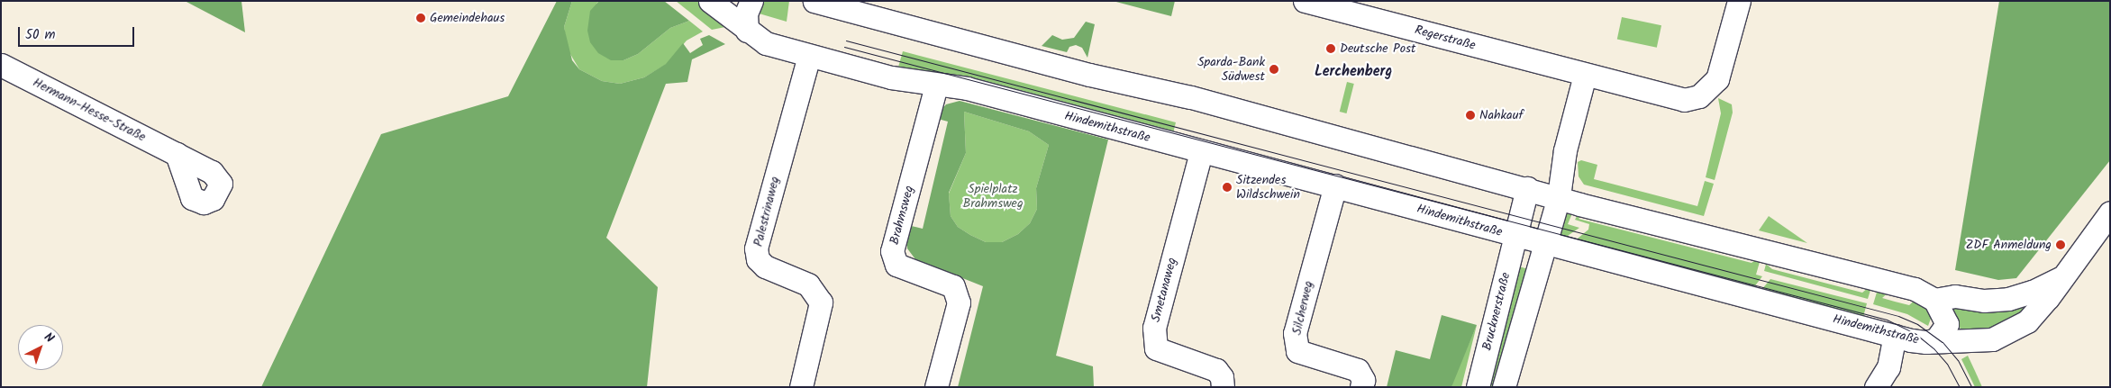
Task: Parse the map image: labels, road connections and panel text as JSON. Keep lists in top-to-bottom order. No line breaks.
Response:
{"streets":{"street":["Regerstraße","Hermann-Hesse-Straße","Hindemithstraße","Palestrinaweg","Brahmsweg","Smetanaweg","Silcherweg","Brucknerstraße"]},"crossings":[["Hindemithstraße","Palestrinaweg"],["Hindemithstraße","Brahmsweg"],["Hindemithstraße","Smetanaweg"],["Hindemithstraße","Silcherweg"],["Hindemithstraße","Brucknerstraße"]],"districts":["Lerchenberg"],"parks":["Spielplatz Brahmsweg"],"places":["Gemeindehaus","Deutsche Post","Sparda-Bank Südwest","Nahkauf","Sitzendes Wildschwein","ZDF Anmeldung"],"scale_bar":"50 m","north":"top right"}
